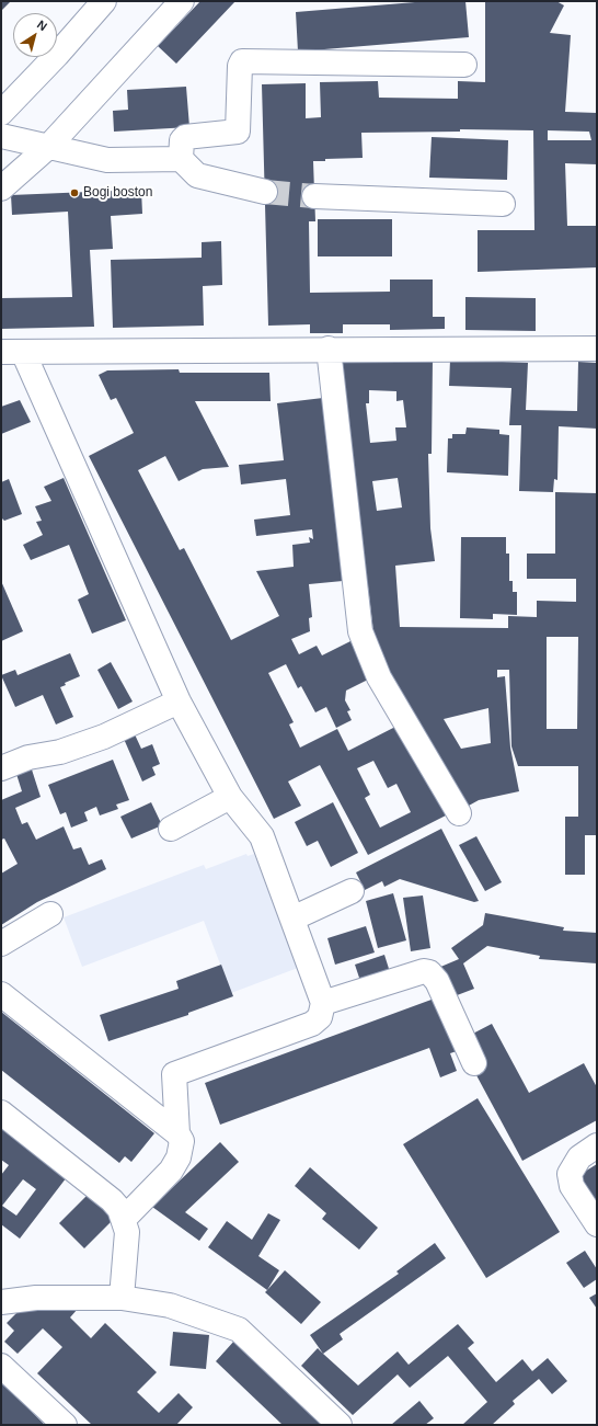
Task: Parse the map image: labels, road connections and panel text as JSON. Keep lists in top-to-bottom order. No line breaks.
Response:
{"places":["Bogi boston"],"north":"top right"}
